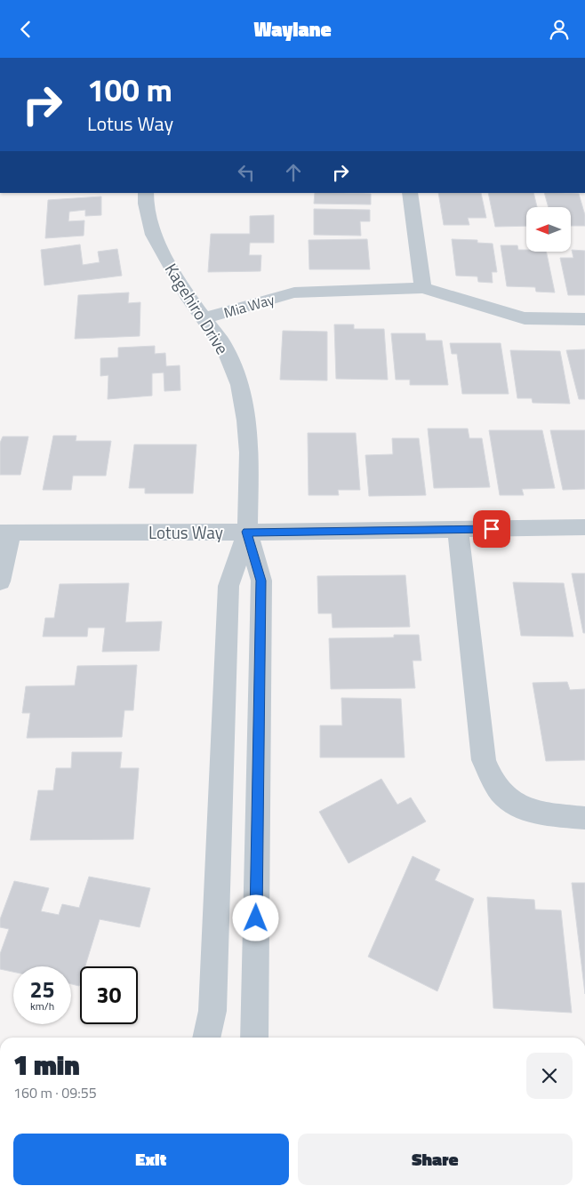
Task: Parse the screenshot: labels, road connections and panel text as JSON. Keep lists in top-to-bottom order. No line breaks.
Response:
{"streets":{"street":["Mia Way","Kagehiro Drive","Lotus Way"]},"crossings":[["Mia Way","Kagehiro Drive"],["Kagehiro Drive","Lotus Way"]],"north":"left","page":{"header":"Waylane","turn":["100 m","Lotus Way"],"speed":"25 km/h","limit":"30","heading":["1 min","160 m · 09:55"],"buttons":["Exit","Share"]}}
